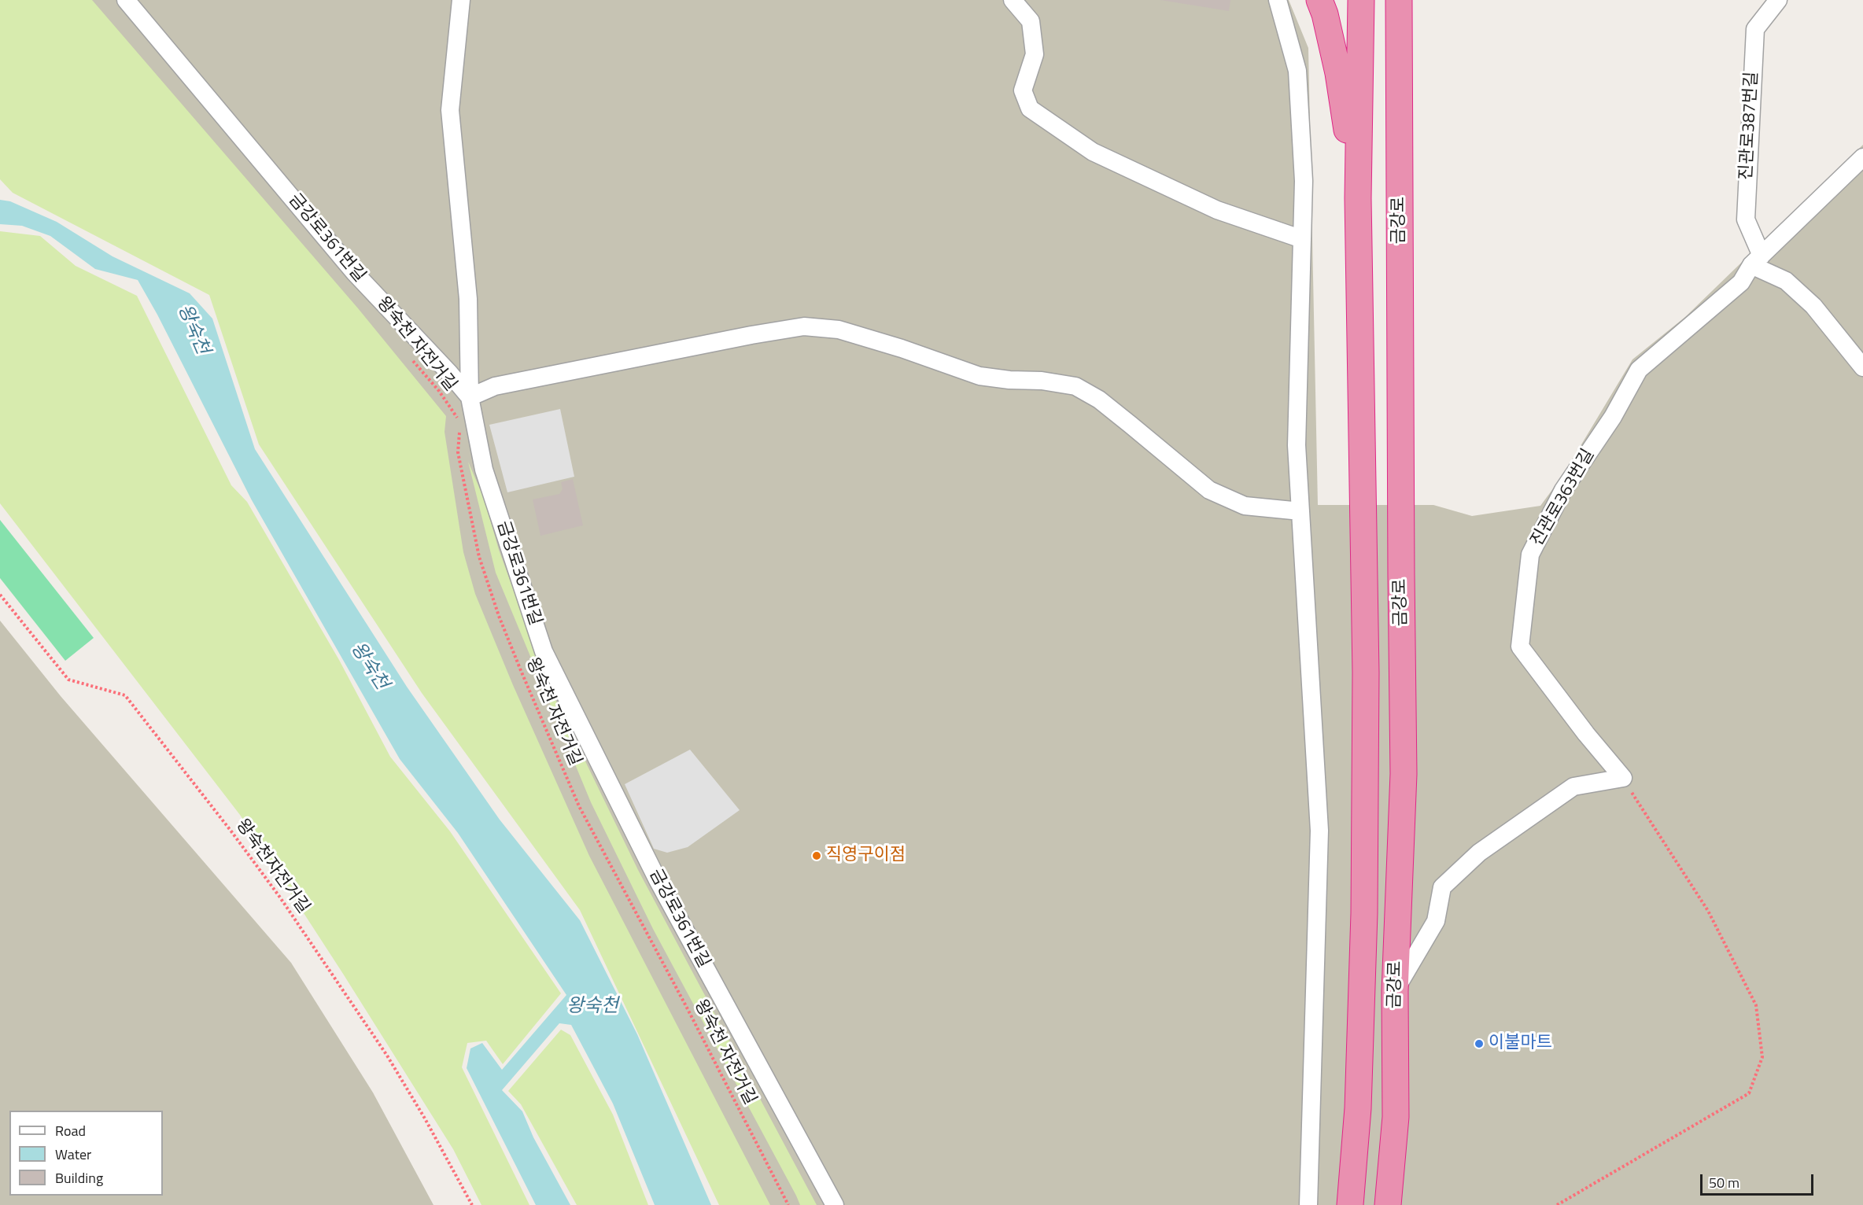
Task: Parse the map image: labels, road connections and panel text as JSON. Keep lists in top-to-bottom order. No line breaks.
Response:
{"streets":{"highway":["금강로"],"street":["진관로387번길","금강로361번길","진관로363번길"],"path":["왕숙천 자전거길","왕숙천자전거길"]},"crossings":[["진관로387번길","진관로363번길"]],"water":["왕숙천"],"places":["직영구이점","이불마트"],"legend":["Road","Water","Building"],"scale_bar":"50 m"}
